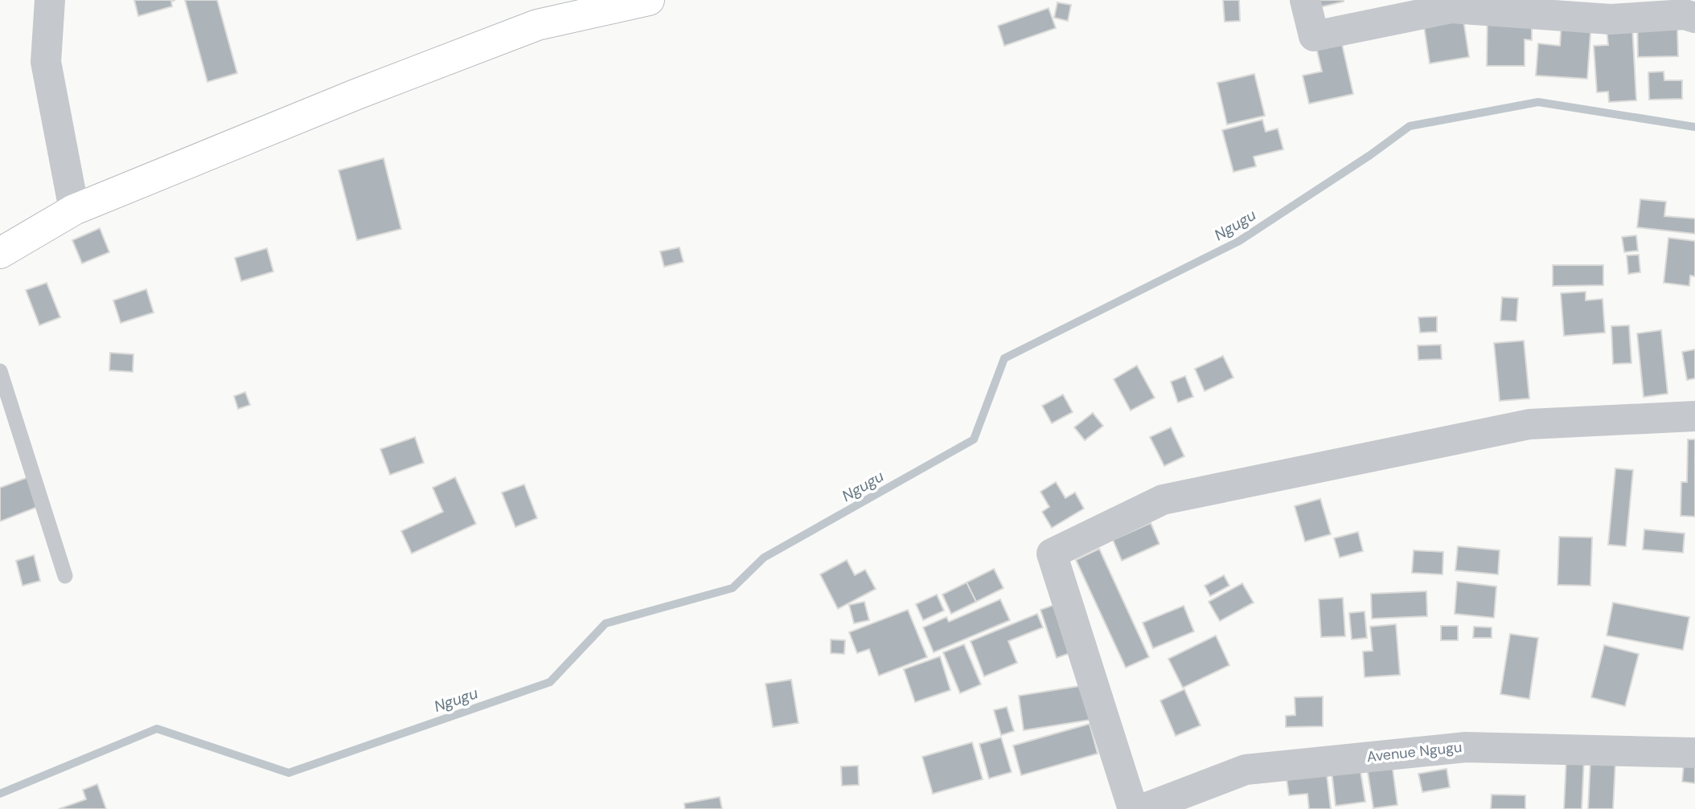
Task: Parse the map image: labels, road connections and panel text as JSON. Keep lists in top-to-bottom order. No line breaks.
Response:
{"streets":{"street":["Avenue Ngugu"]},"water":["Ngugu"]}
